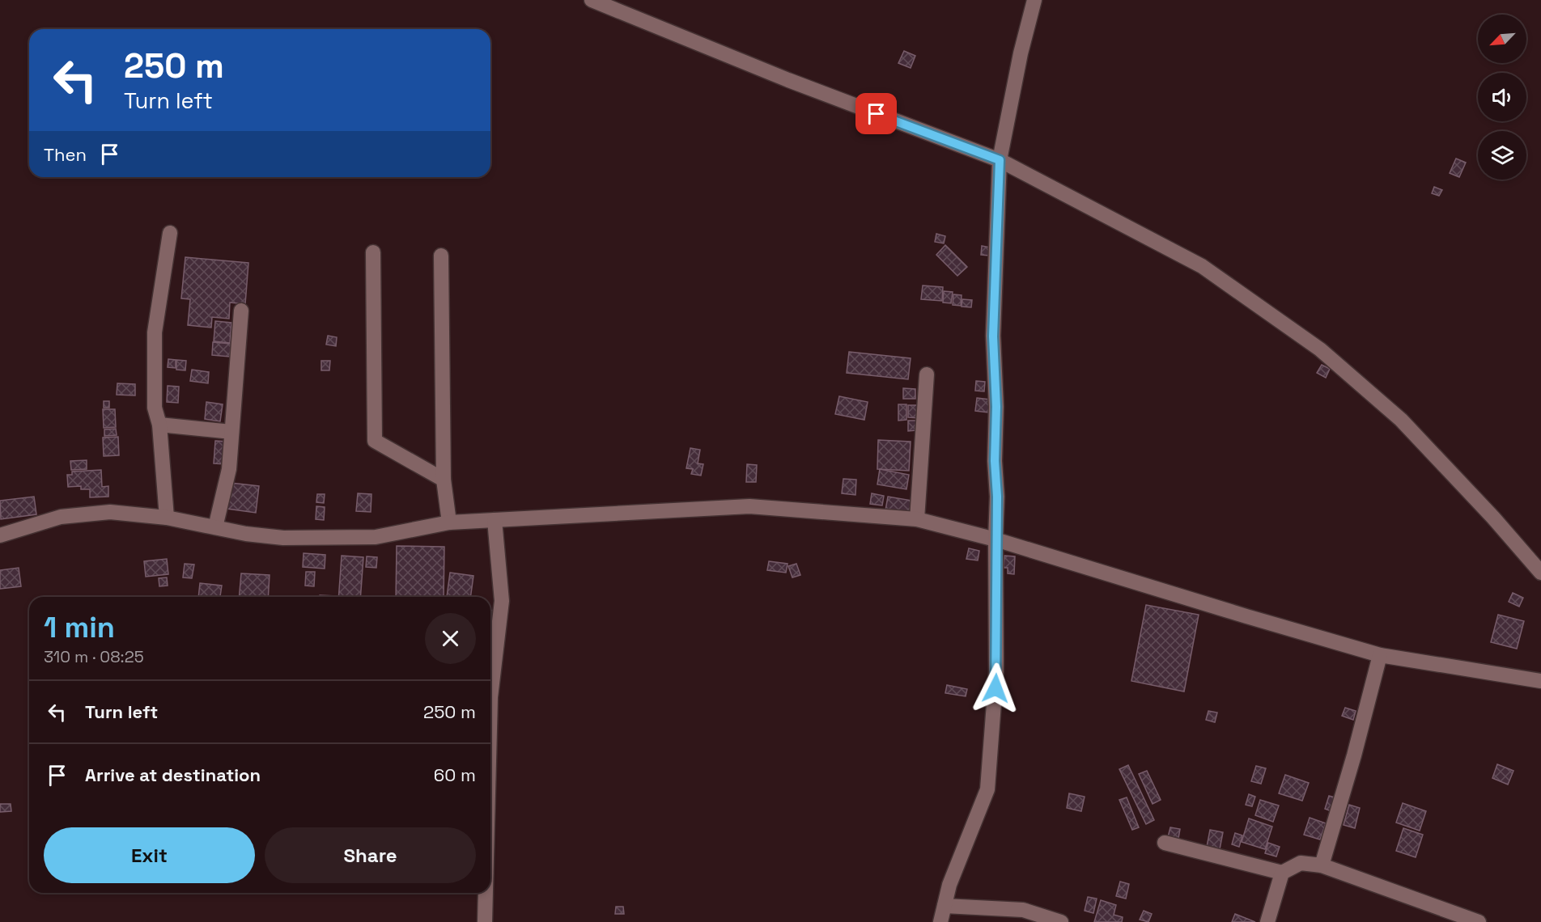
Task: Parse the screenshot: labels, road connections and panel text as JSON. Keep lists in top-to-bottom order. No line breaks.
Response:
{"north":"bottom left","page":{"turn":["250 m","Turn left"],"then":"Then","heading":["1 min","310 m · 08:25"],"list":[{"name":"Turn left","value":"250 m"},{"name":"Arrive at destination","value":"60 m"}],"buttons":["Exit","Share"]}}
